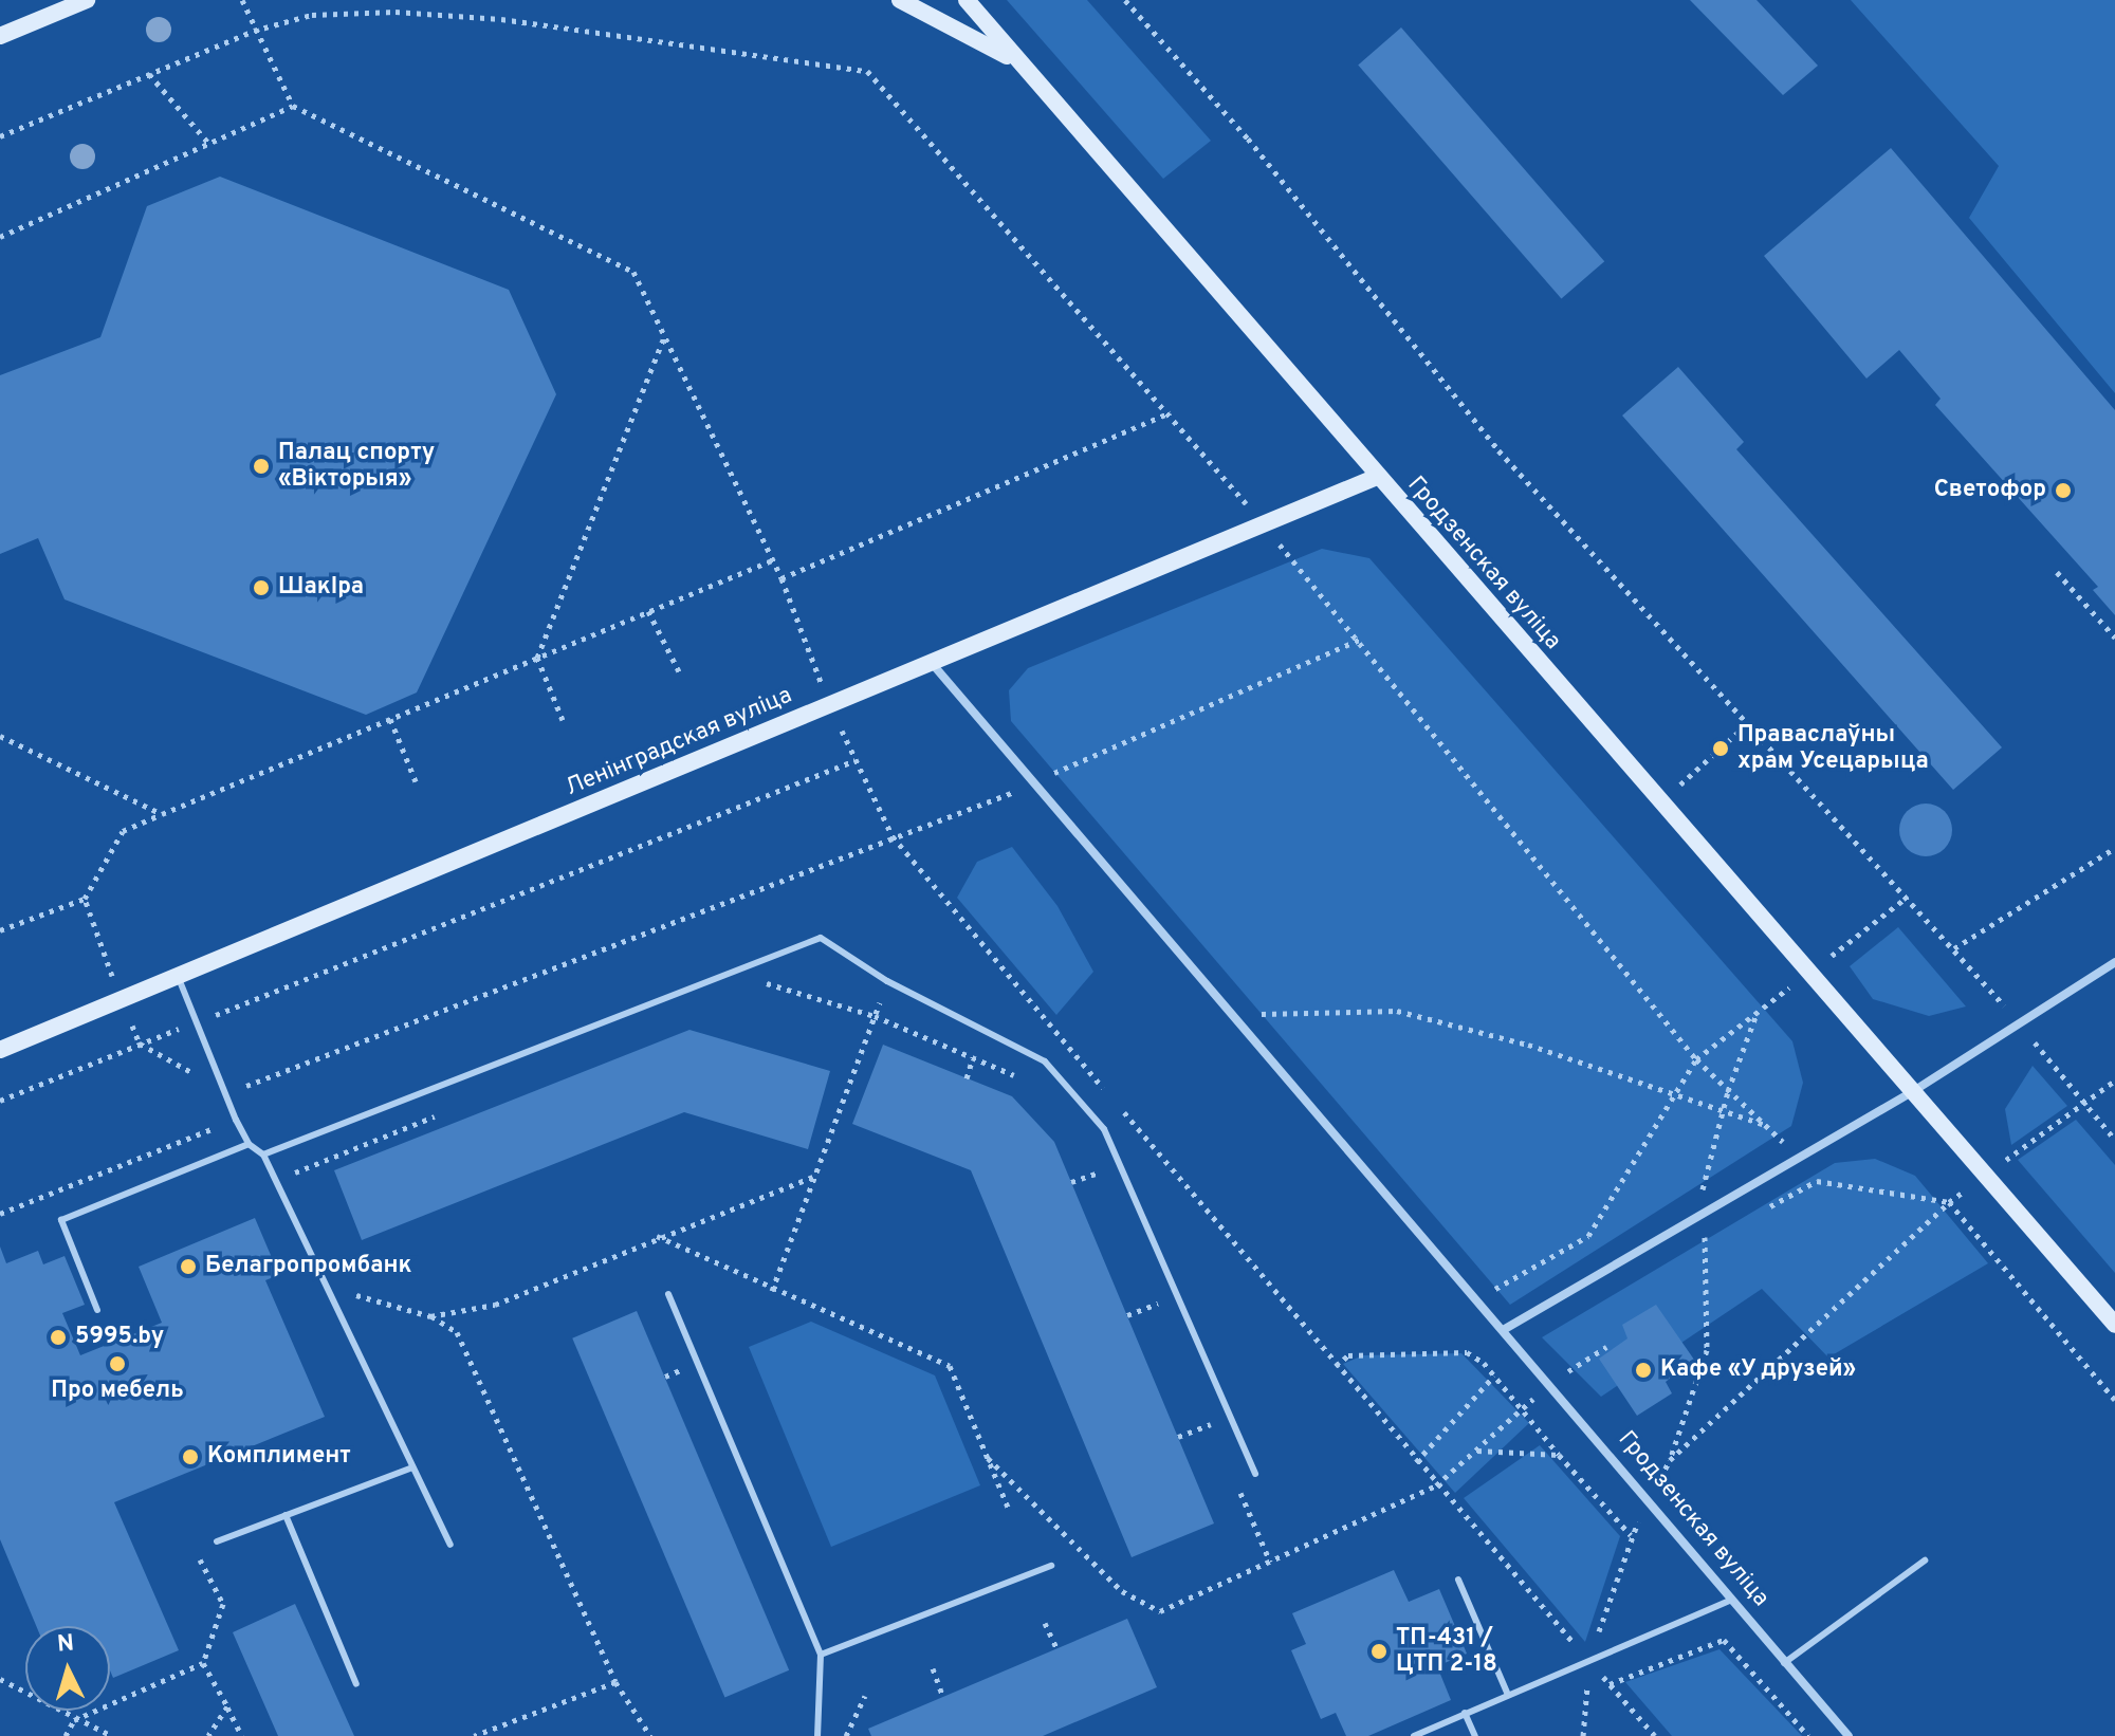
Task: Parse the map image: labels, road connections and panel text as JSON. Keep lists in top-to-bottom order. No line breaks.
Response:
{"streets":{"main road":["Гродзенская вуліца","Ленінградская вуліца"]},"crossings":[["Гродзенская вуліца","Ленінградская вуліца"]],"places":["Палац спорту «Вікторыя»","Светофор","ШакІра","Праваслаўны храм Усецарыца","Белагропромбанк","5995.by","Про мебель","Кафе «У друзей»","Комплимент","ТП-431 / ЦТП 2-18"],"north":"top"}
